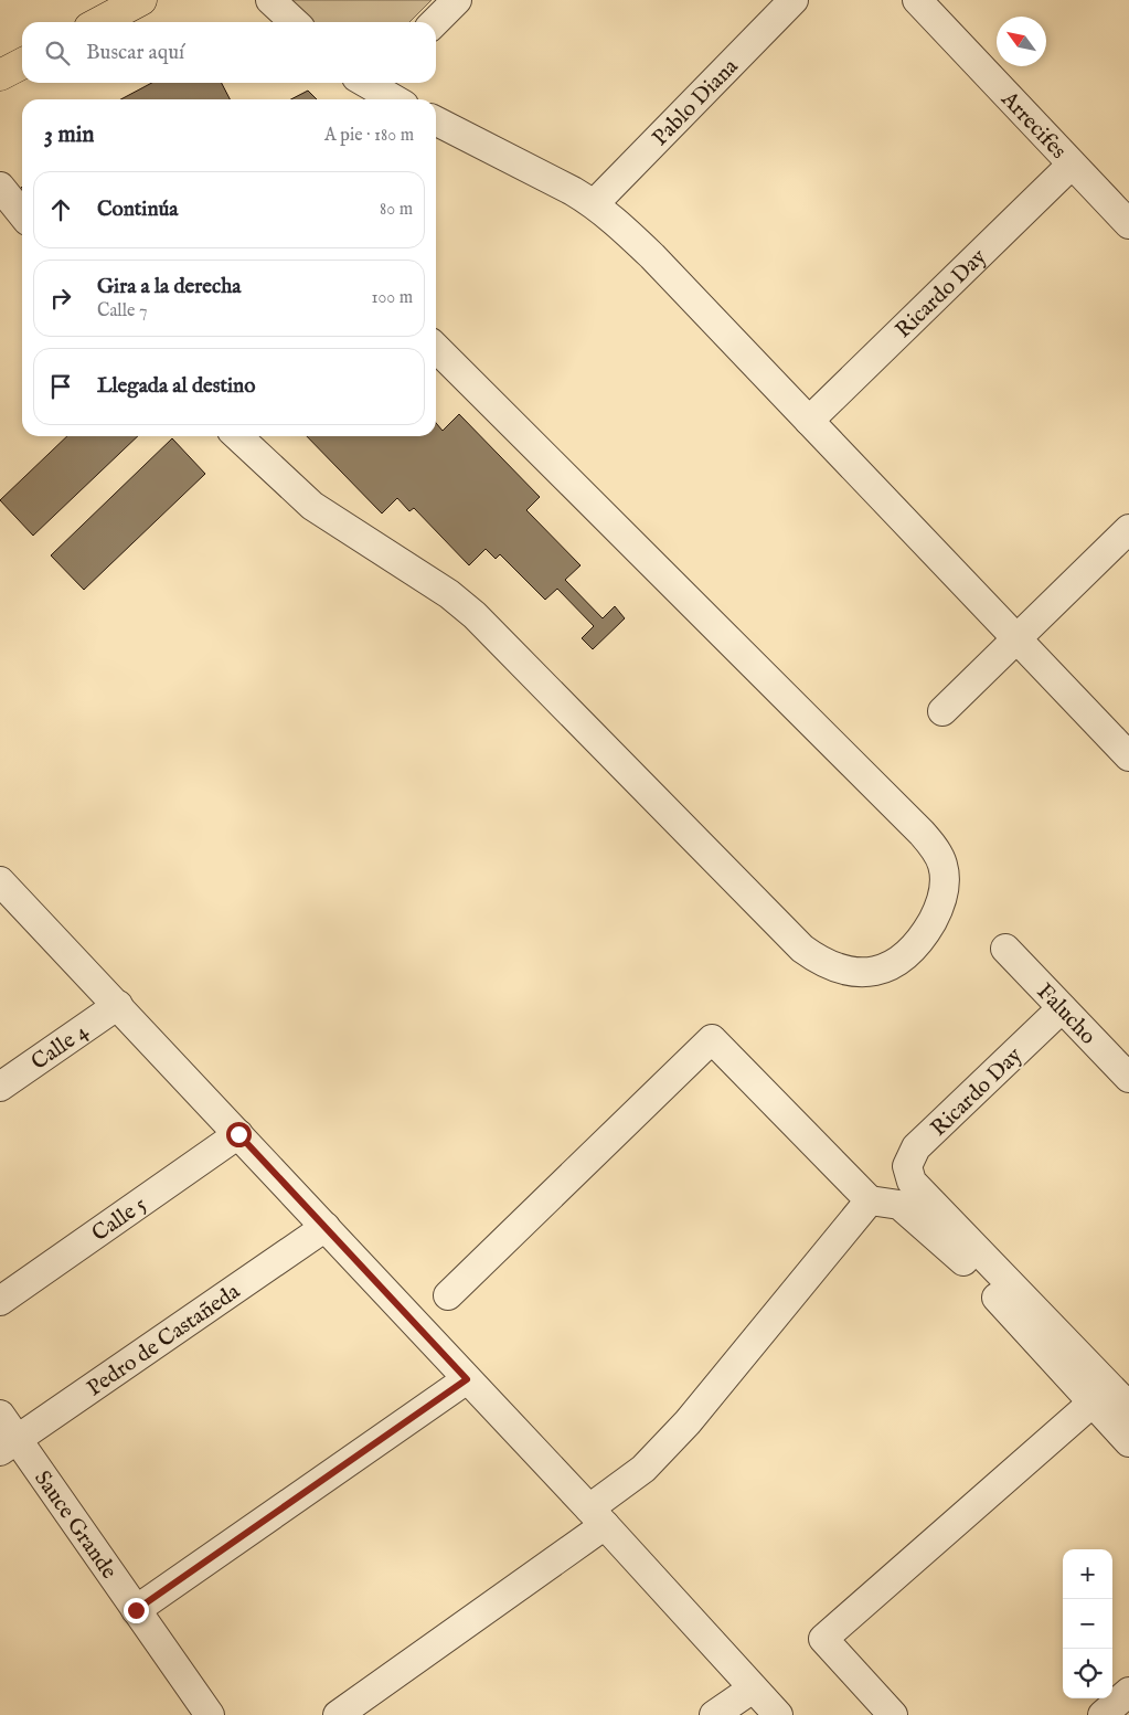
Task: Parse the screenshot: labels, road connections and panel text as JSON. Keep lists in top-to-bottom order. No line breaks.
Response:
{"streets":{"street":["Pablo Diana","Arrecifes","Ricardo Day","Falucho","Calle 4","Calle 5","Pedro de Castañeda","Sauce Grande"]},"crossings":[["Arrecifes","Ricardo Day"],["Ricardo Day","Falucho"],["Pedro de Castañeda","Sauce Grande"]],"north":"top left","page":{"search":"Buscar aquí","heading":["3 min","A pie · 180 m"],"list":[["Continúa","80 m"],["Gira a la derecha","Calle 7","100 m"],"Llegada al destino"],"map_buttons":["+","−"]}}
